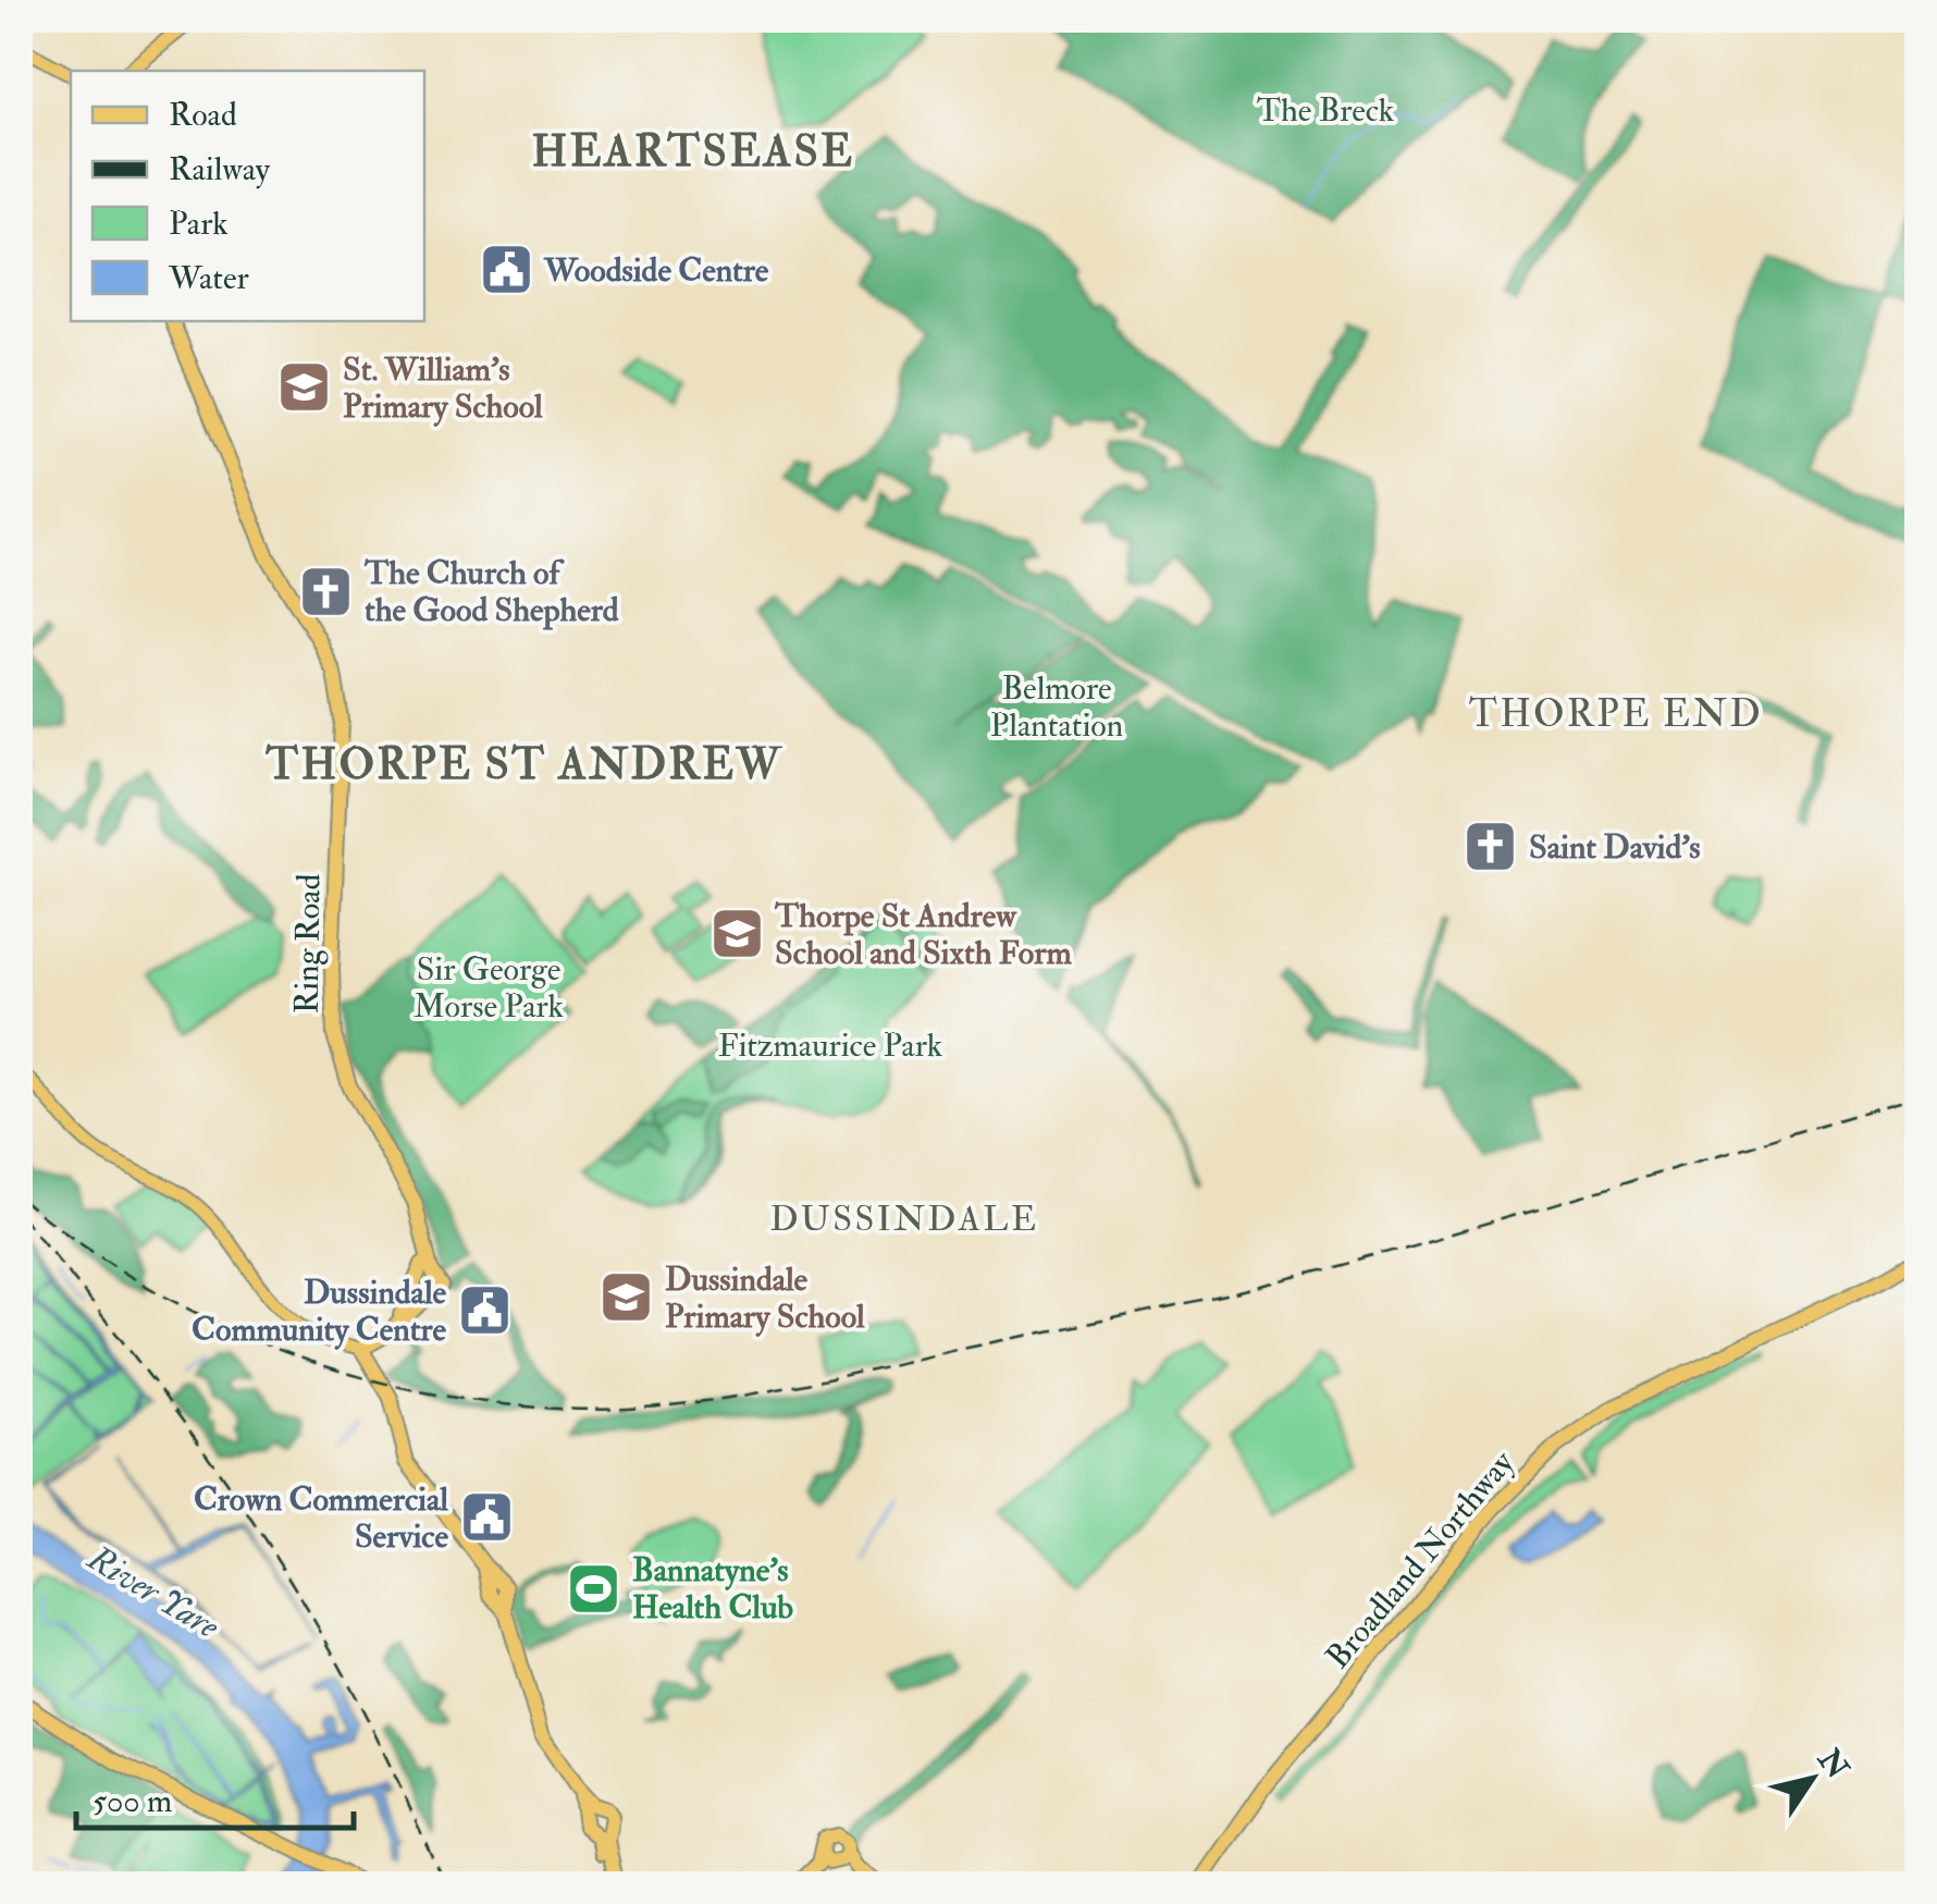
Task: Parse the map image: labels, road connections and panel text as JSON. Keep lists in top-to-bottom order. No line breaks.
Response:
{"streets":{"highway":["Ring Road","Broadland Northway"]},"districts":["HEARTSEASE","THORPE END","THORPE ST ANDREW","DUSSINDALE"],"water":["River Yare"],"parks":["The Breck","Belmore Plantation","Sir George Morse Park","Fitzmaurice Park"],"places":{"public building":["Woodside Centre","Dussindale Community Centre","Crown Commercial Service"],"school or university":["St. William's Primary School","Thorpe St Andrew School and Sixth Form","Dussindale Primary School"],"church":["The Church of the Good Shepherd","Saint David's"],"sports":["Bannatyne's Health Club"]},"legend":["Road","Railway","Park","Water"],"scale_bar":"500 m","north":"top right"}
